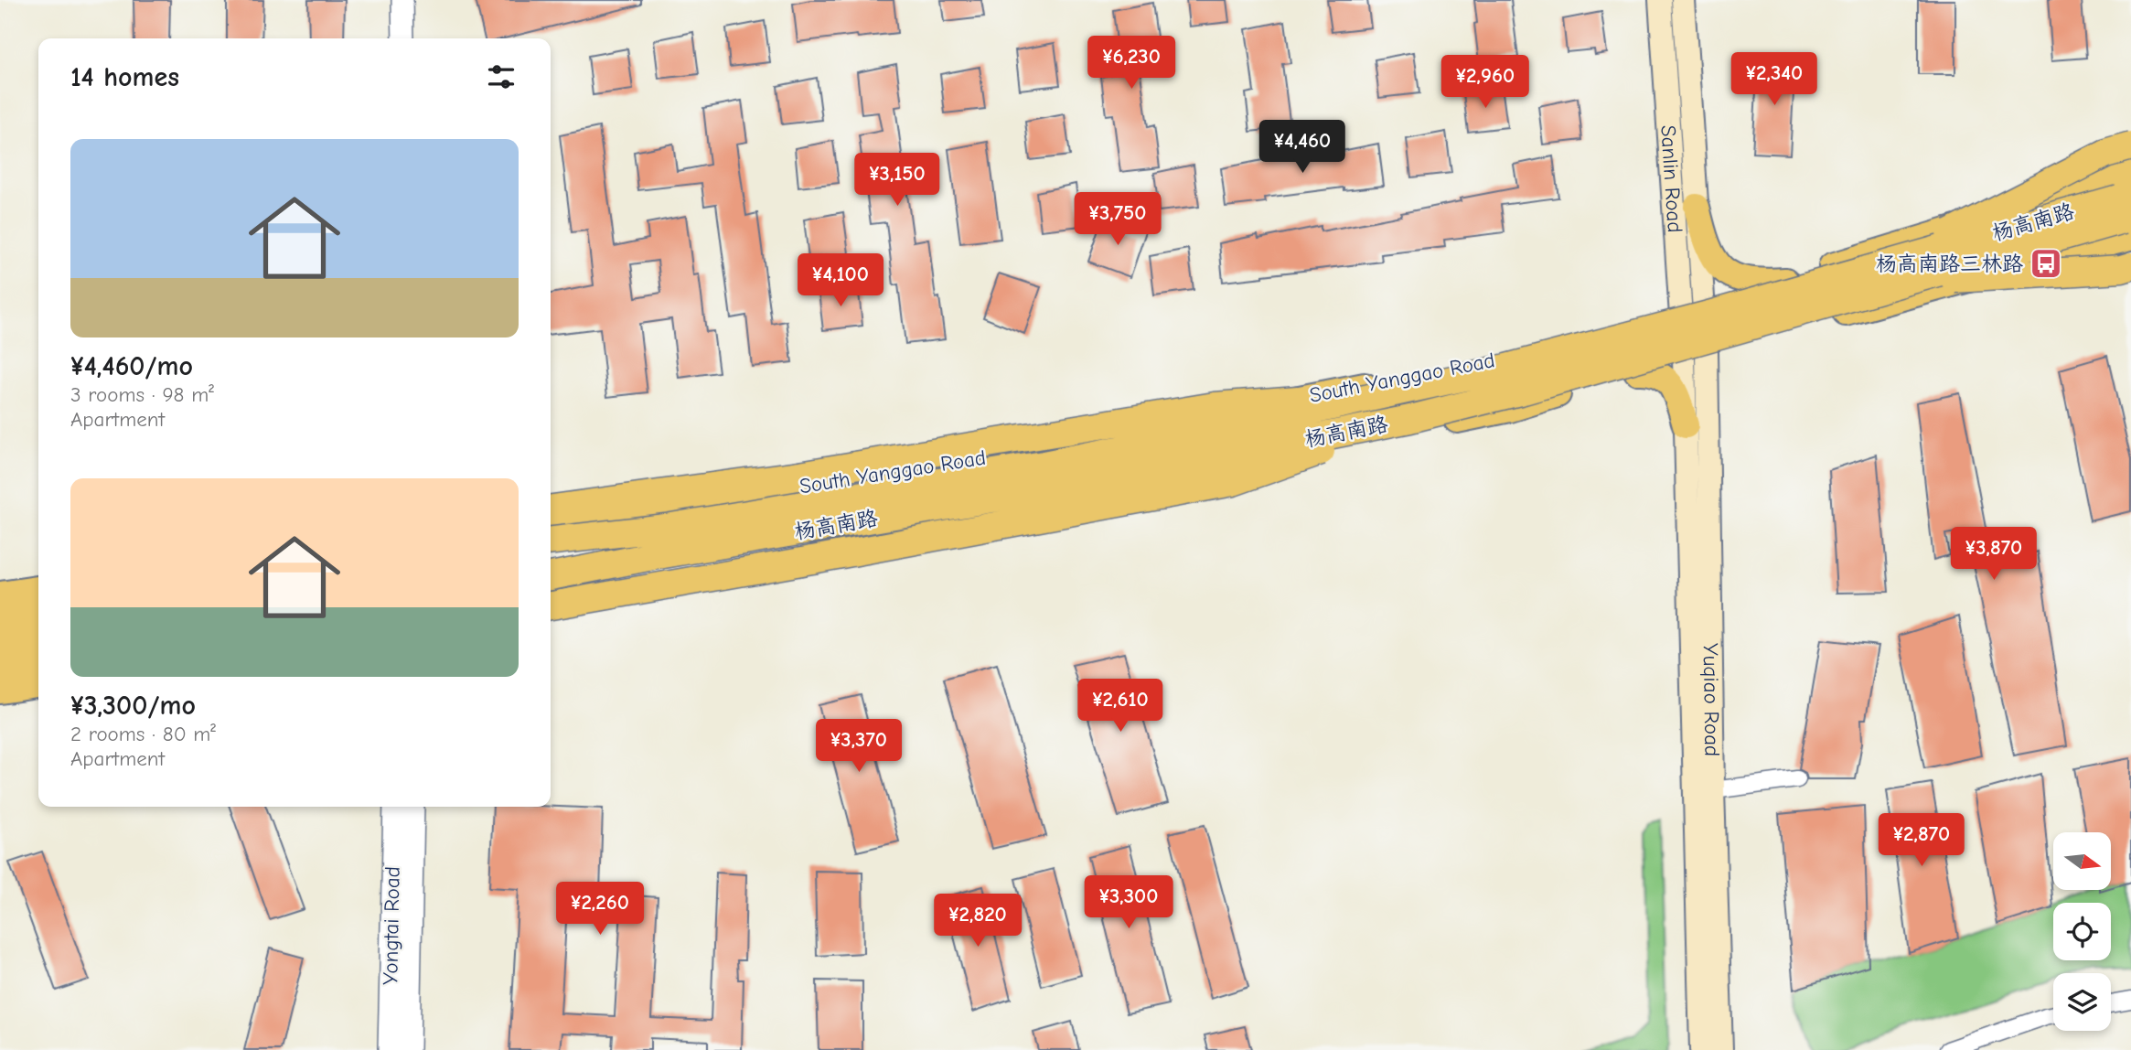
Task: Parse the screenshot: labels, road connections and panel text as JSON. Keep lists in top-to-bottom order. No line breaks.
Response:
{"streets":{"highway":["杨高南路"],"main road":["Sanlin Road","South Yanggao Road","Yuqiao Road"],"street":["Yongtai Road"]},"crossings":[["Sanlin Road","杨高南路"],["Sanlin Road","South Yanggao Road"],["Sanlin Road","Yuqiao Road"],["杨高南路","South Yanggao Road"],["杨高南路","Yuqiao Road"]],"places":{"bus stop":["杨高南路三林路"]},"north":"right","page":{"price":["¥6,230","¥2,340","¥2,960","¥4,460","¥3,150","¥3,750","¥4,100","¥3,870","¥2,610","¥3,370","¥2,870","¥3,300","¥2,260","¥2,820"],"heading":"14 homes","list":[{"name":"¥4,460/mo","note":"3 rooms · 98 m² · Apartment"},{"name":"¥3,300/mo","note":"2 rooms · 80 m² · Apartment"}]}}
